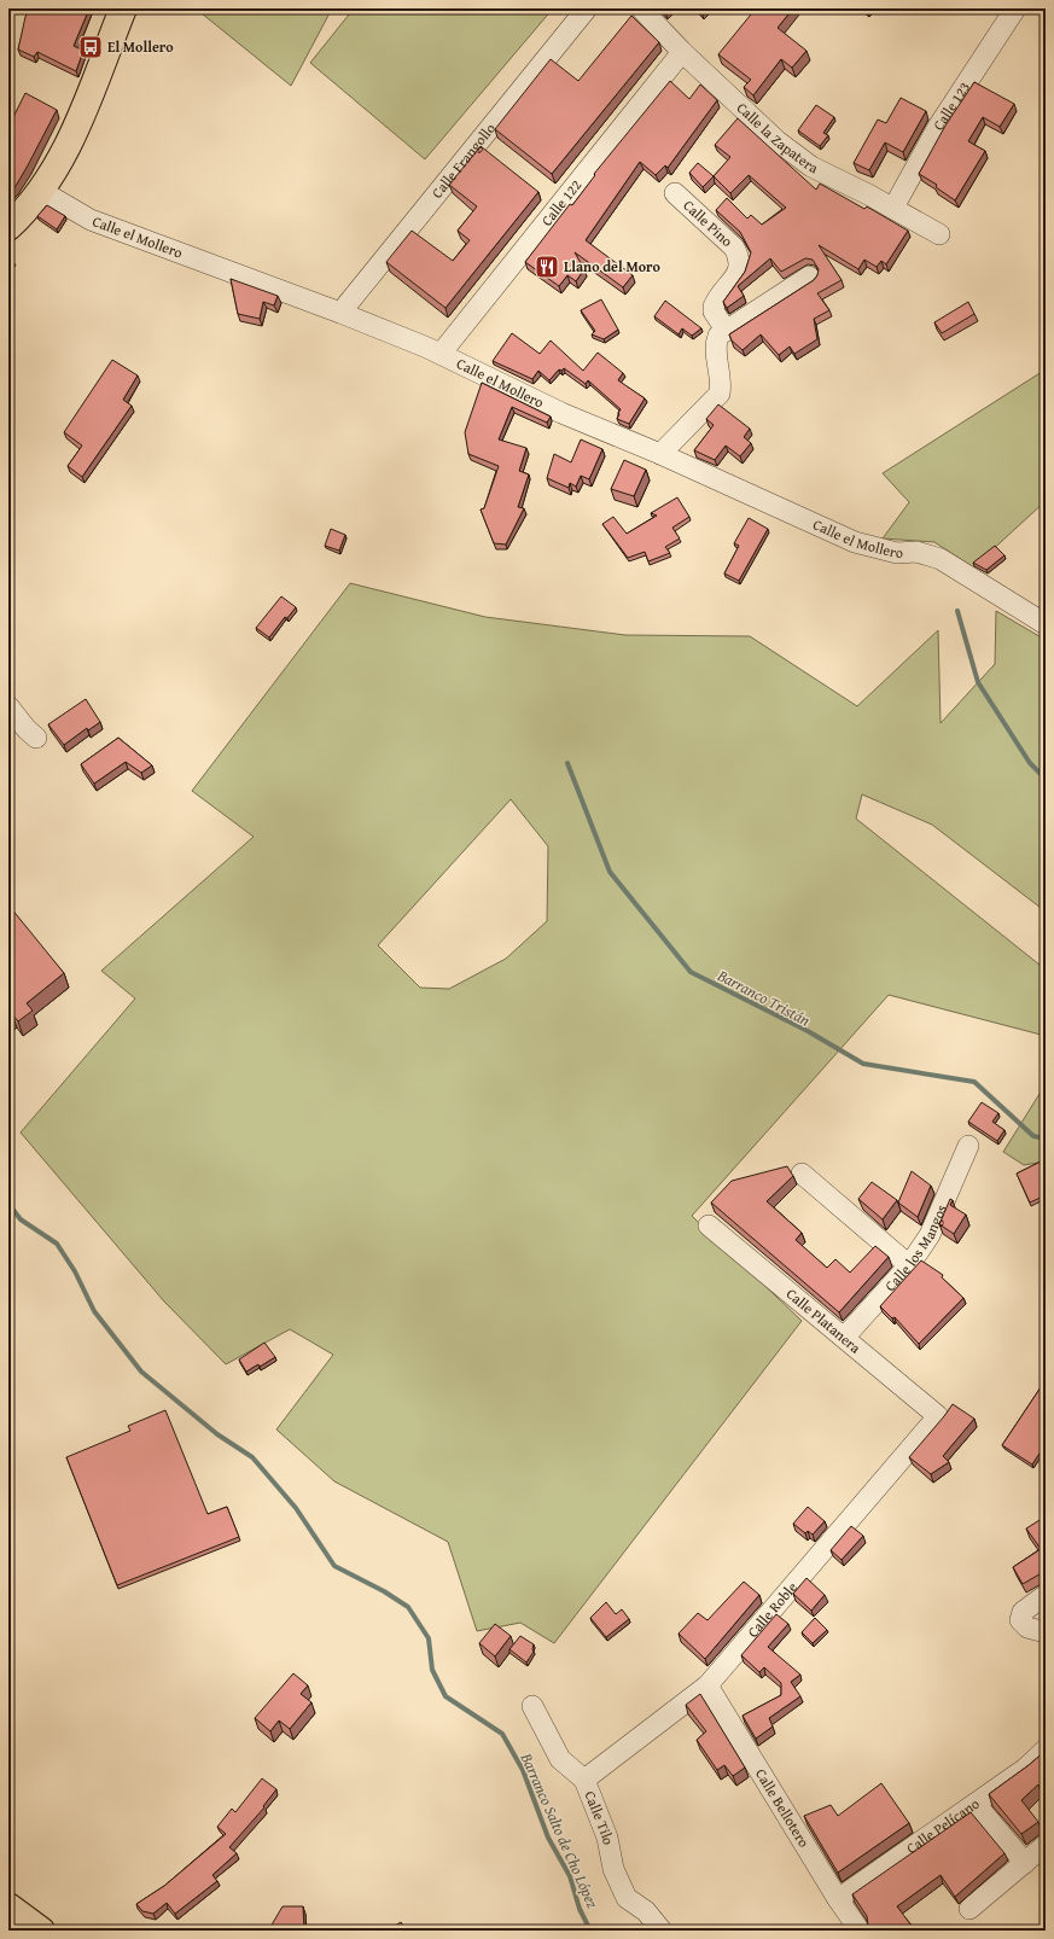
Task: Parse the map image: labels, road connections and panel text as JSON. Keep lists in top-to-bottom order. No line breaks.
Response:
{"streets":{"street":["Calle 123","Calle la Zapatera","Calle Frangollo","Calle 122","Calle Pino","Calle el Mollero","Calle los Mangos","Calle Platanera","Calle Roble","Calle Bellotero","Calle Tilo","Calle Pelícano"]},"crossings":[["Calle 123","Calle la Zapatera"],["Calle la Zapatera","Calle 122"],["Calle Frangollo","Calle el Mollero"],["Calle 122","Calle el Mollero"],["Calle los Mangos","Calle Platanera"],["Calle Platanera","Calle Roble"],["Calle Roble","Calle Bellotero"],["Calle Roble","Calle Tilo"],["Calle Bellotero","Calle Pelícano"]],"water":["Barranco Tristán","Barranco Salto de Cho López"],"places":{"bus stop":["El Mollero"],"restaurant":["Llano del Moro"]}}
